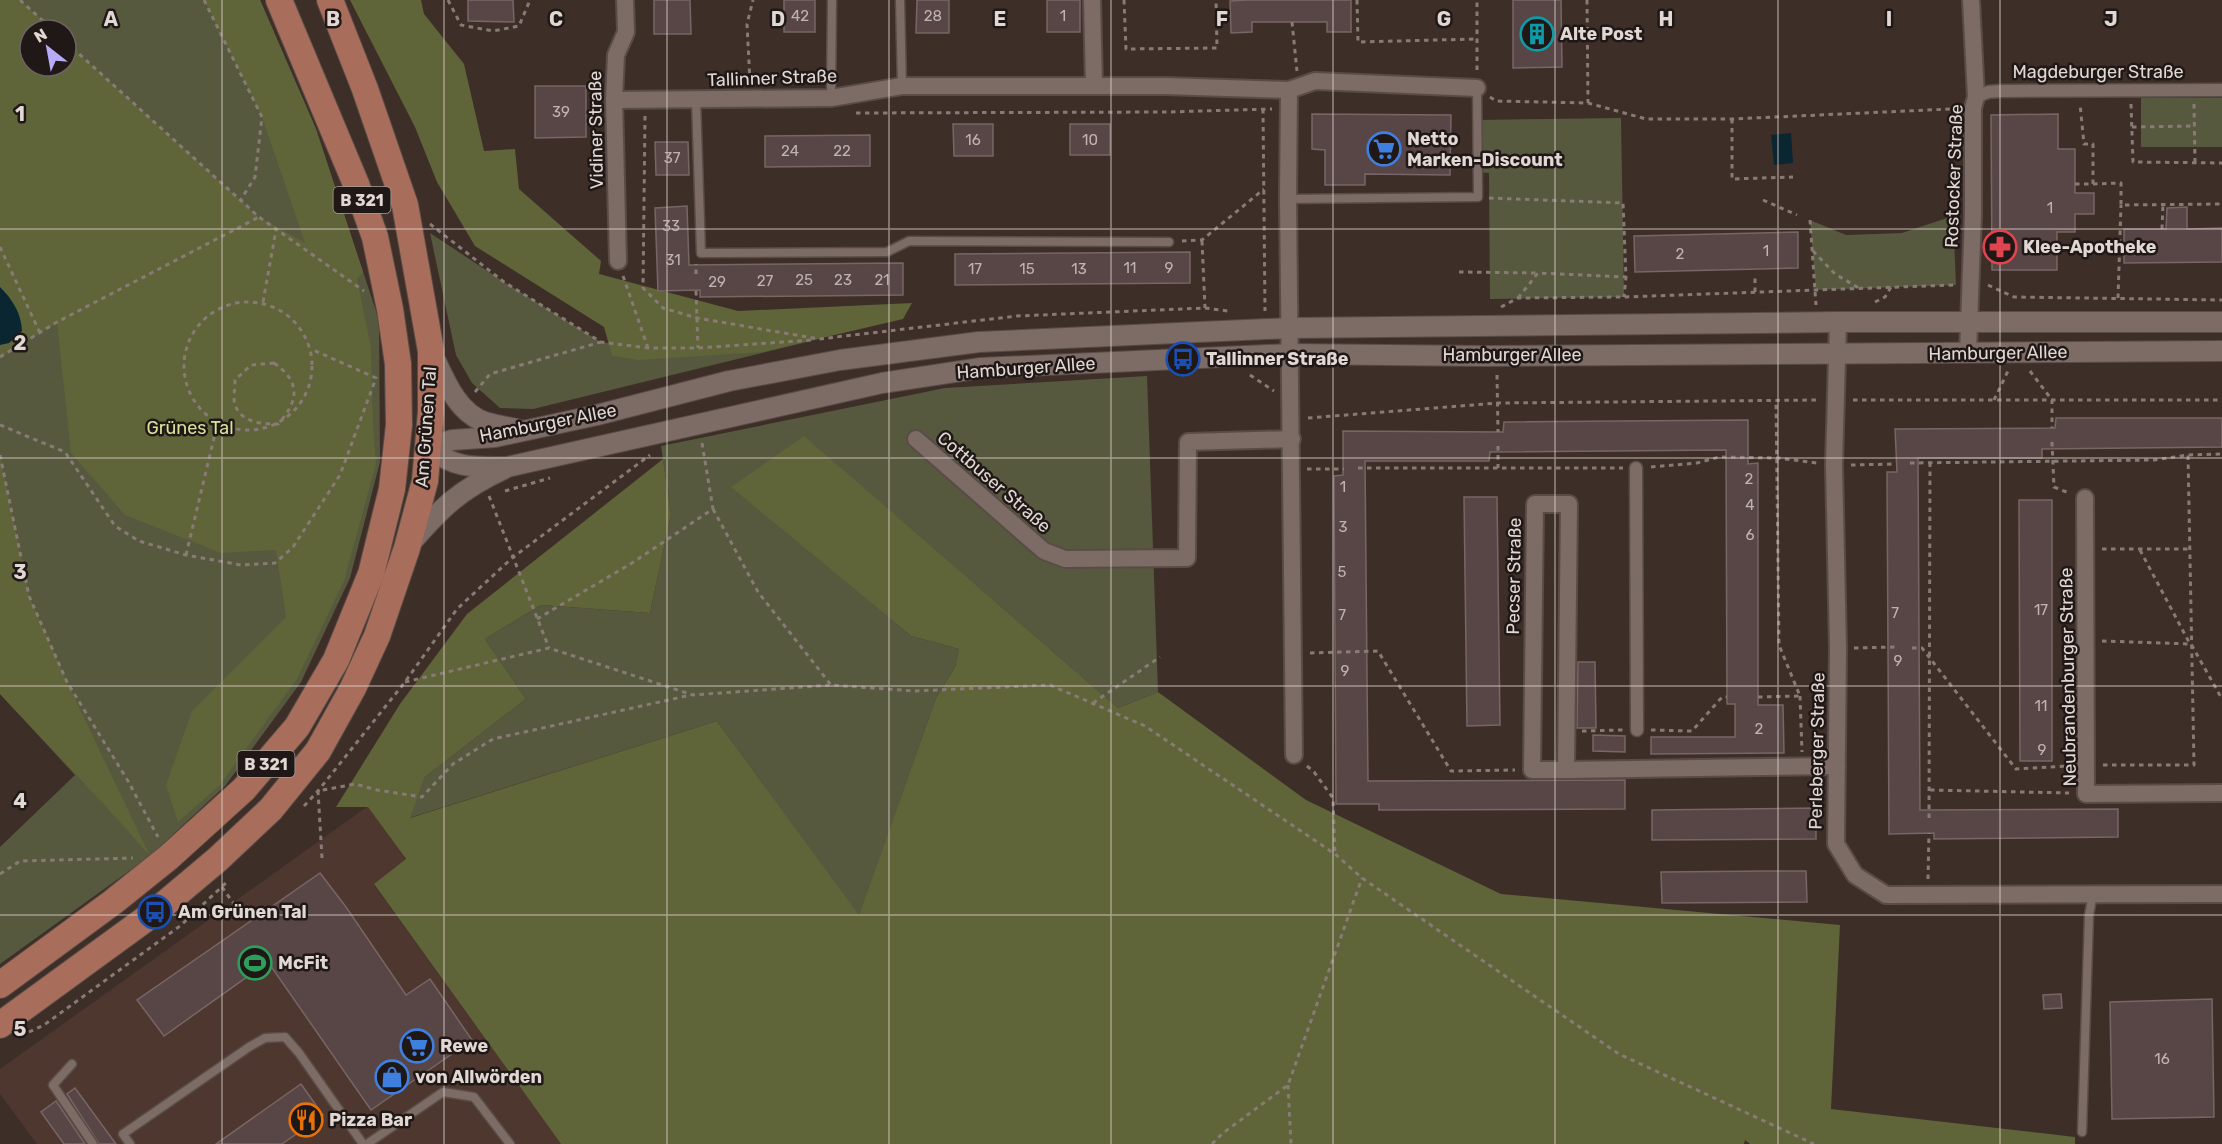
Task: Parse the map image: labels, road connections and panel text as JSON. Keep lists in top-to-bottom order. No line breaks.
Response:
{"streets":{"main road":["B 321","Am Grünen Tal"],"street":["Magdeburger Straße","Tallinner Straße","Vidiner Straße","Rostocker Straße","Hamburger Allee","Cottbuser Straße","Pecser Straße","Neubrandenburger Straße","Perleberger Straße"]},"crossings":[["Magdeburger Straße","Rostocker Straße"],["Tallinner Straße","Vidiner Straße"],["Rostocker Straße","Hamburger Allee"],["Hamburger Allee","Am Grünen Tal"],["Hamburger Allee","Perleberger Straße"]],"parks":["Grünes Tal"],"places":{"building":["Alte Post"],"supermarket":["Netto Marken-Discount","Rewe"],"pharmacy":["Klee-Apotheke"],"bus stop":["Tallinner Straße","Am Grünen Tal"],"sports":["McFit"],"shop":["von Allwörden"],"restaurant":["Pizza Bar"]},"house_numbers":["42","28","1","39","16","10","24","22","37","1","33","1","2","31","11","9","17","15","13","25","23","21","27","29","2","1","4","3","6","5","17","7","7","9","9","11","2","9","16"],"north":"top left","grid":{"columns":["A","B","C","D","E","F","G","H","I","J"],"rows":["1","2","3","4","5"]}}
